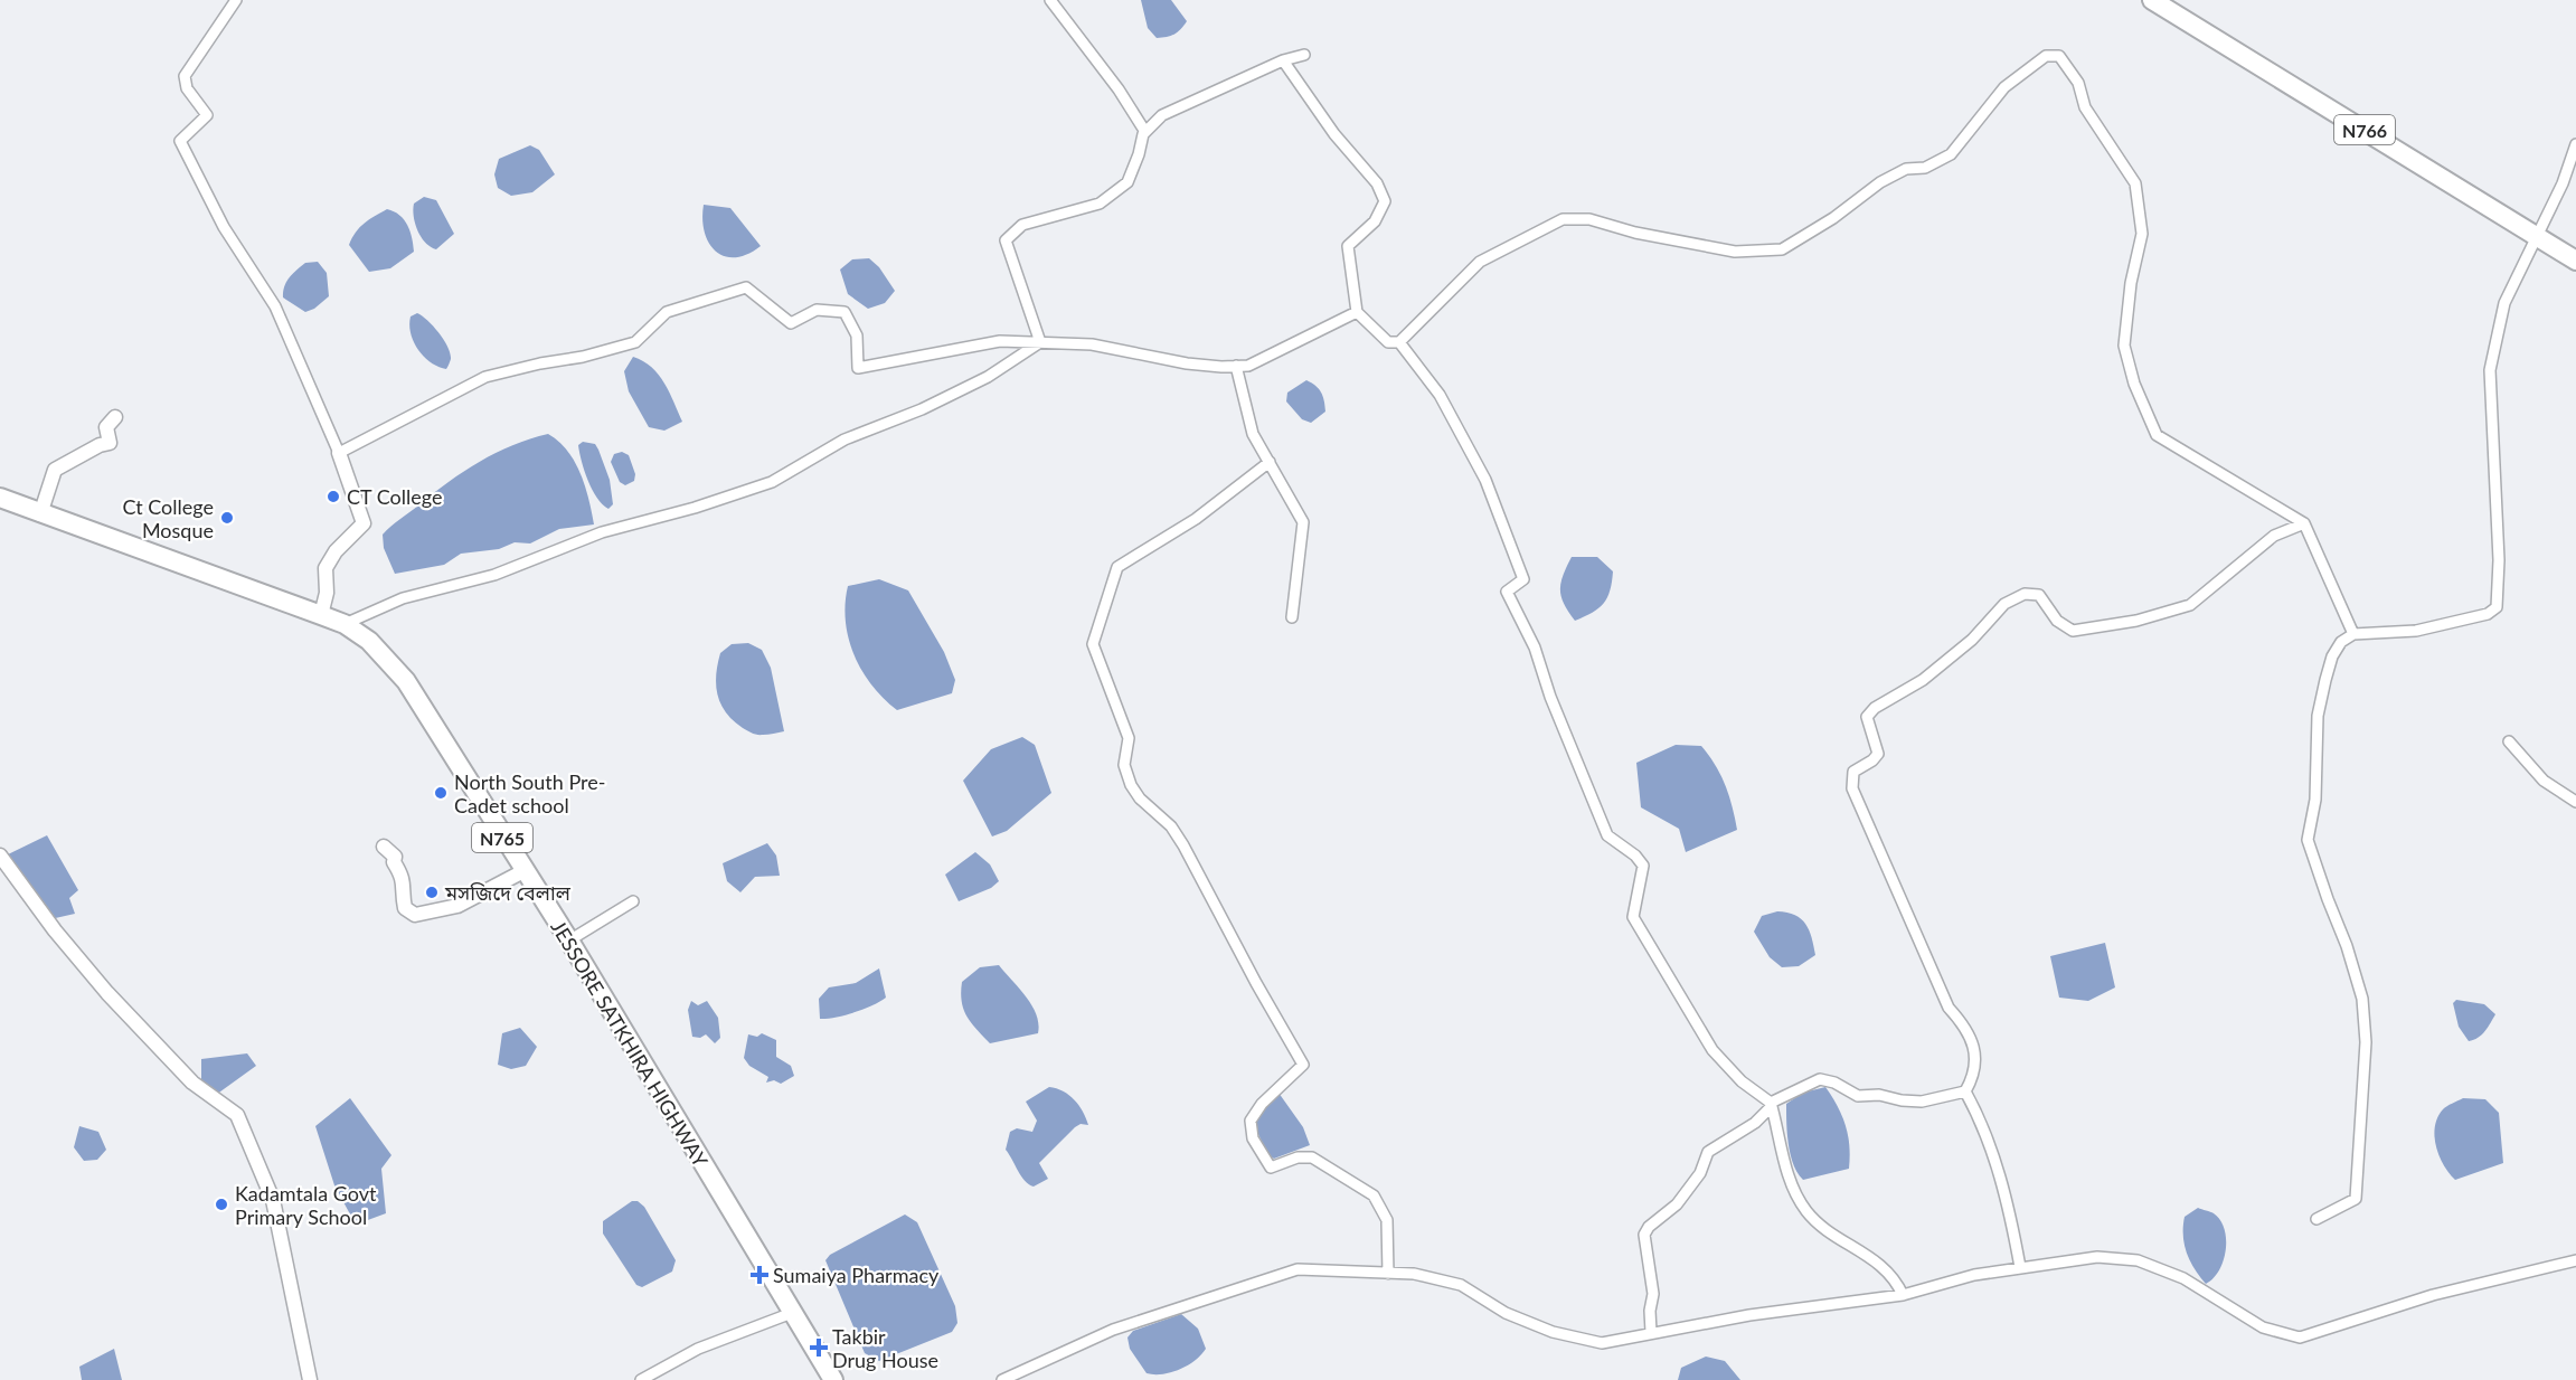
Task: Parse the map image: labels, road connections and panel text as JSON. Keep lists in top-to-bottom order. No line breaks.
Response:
{"streets":{"highway":["N766","N765","JESSORE SATKHIRA HIGHWAY"]},"places":{"other":["CT College","Ct College Mosque","North South Pre- Cadet school","মসজিদে বেলাল","Kadamtala Govt Primary School"],"health":["Sumaiya Pharmacy","Takbir Drug House"]}}
